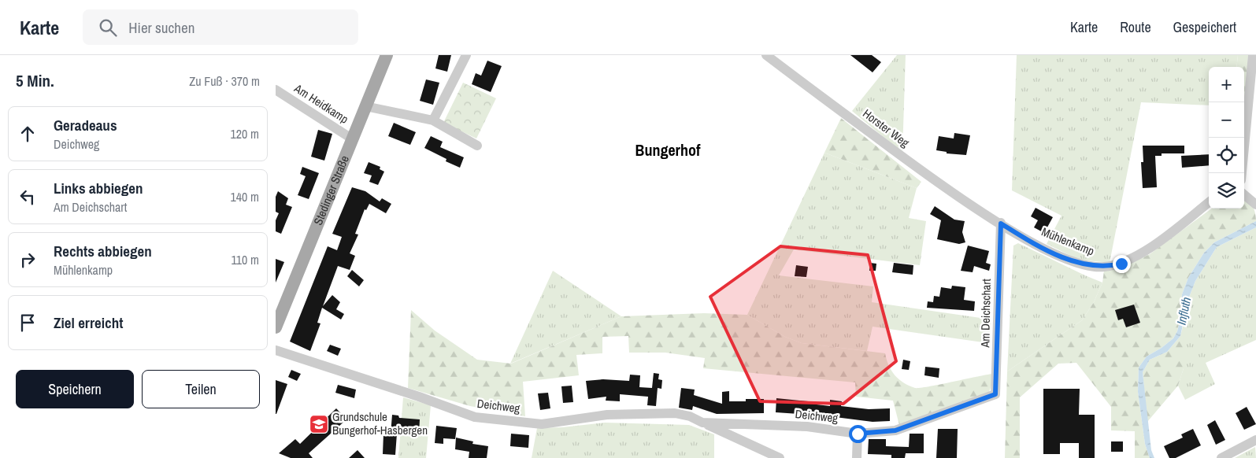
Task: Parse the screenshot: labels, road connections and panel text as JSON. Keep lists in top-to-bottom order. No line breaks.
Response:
{"streets":{"main road":["Stedinger Straße"],"street":["Am Heidkamp","Horster Weg","Mühlenkamp","Am Deichschart","Deichweg"]},"crossings":[["Am Heidkamp","Stedinger Straße"],["Horster Weg","Mühlenkamp"],["Horster Weg","Am Deichschart"],["Mühlenkamp","Am Deichschart"],["Am Deichschart","Deichweg"]],"districts":["Bungerhof"],"water":["Influth"],"places":{"school or university":["Grundschule Bungerhof-Hasbergen"]},"page":{"header":"Karte","search":"Hier suchen","nav":["Karte","Route","Gespeichert"],"heading":["5 Min.","Zu Fuß · 370 m"],"map_buttons":["+","−"],"list":[["Geradeaus","Deichweg","120 m"],["Links abbiegen","Am Deichschart","140 m"],["Rechts abbiegen","Mühlenkamp","110 m"],"Ziel erreicht"],"buttons":["Speichern","Teilen"]}}
